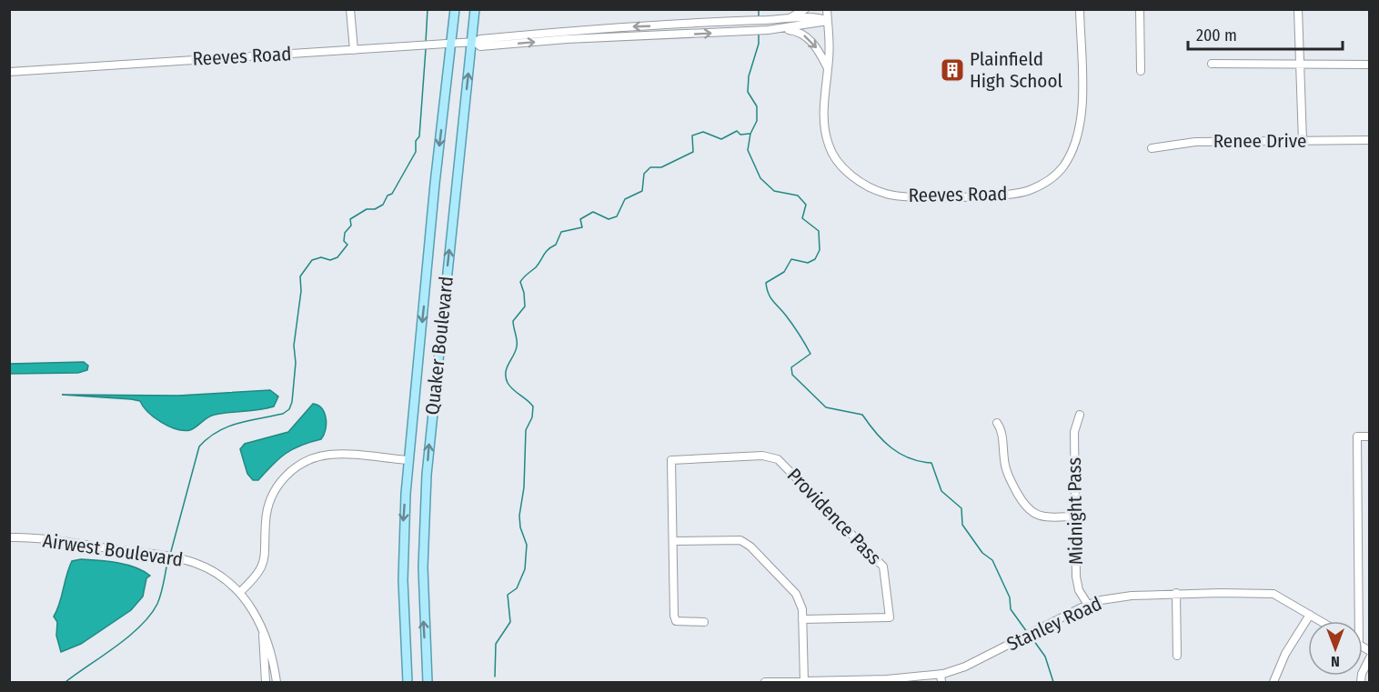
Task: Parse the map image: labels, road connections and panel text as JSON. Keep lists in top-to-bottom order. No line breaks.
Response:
{"streets":{"main road":["Quaker Boulevard"],"street":["Reeves Road","Renee Drive","Midnight Pass","Providence Pass","Airwest Boulevard","Stanley Road"]},"crossings":[["Reeves Road","Quaker Boulevard"],["Midnight Pass","Stanley Road"]],"places":{"building":["Plainfield High School"]},"scale_bar":"200 m","north":"bottom"}
